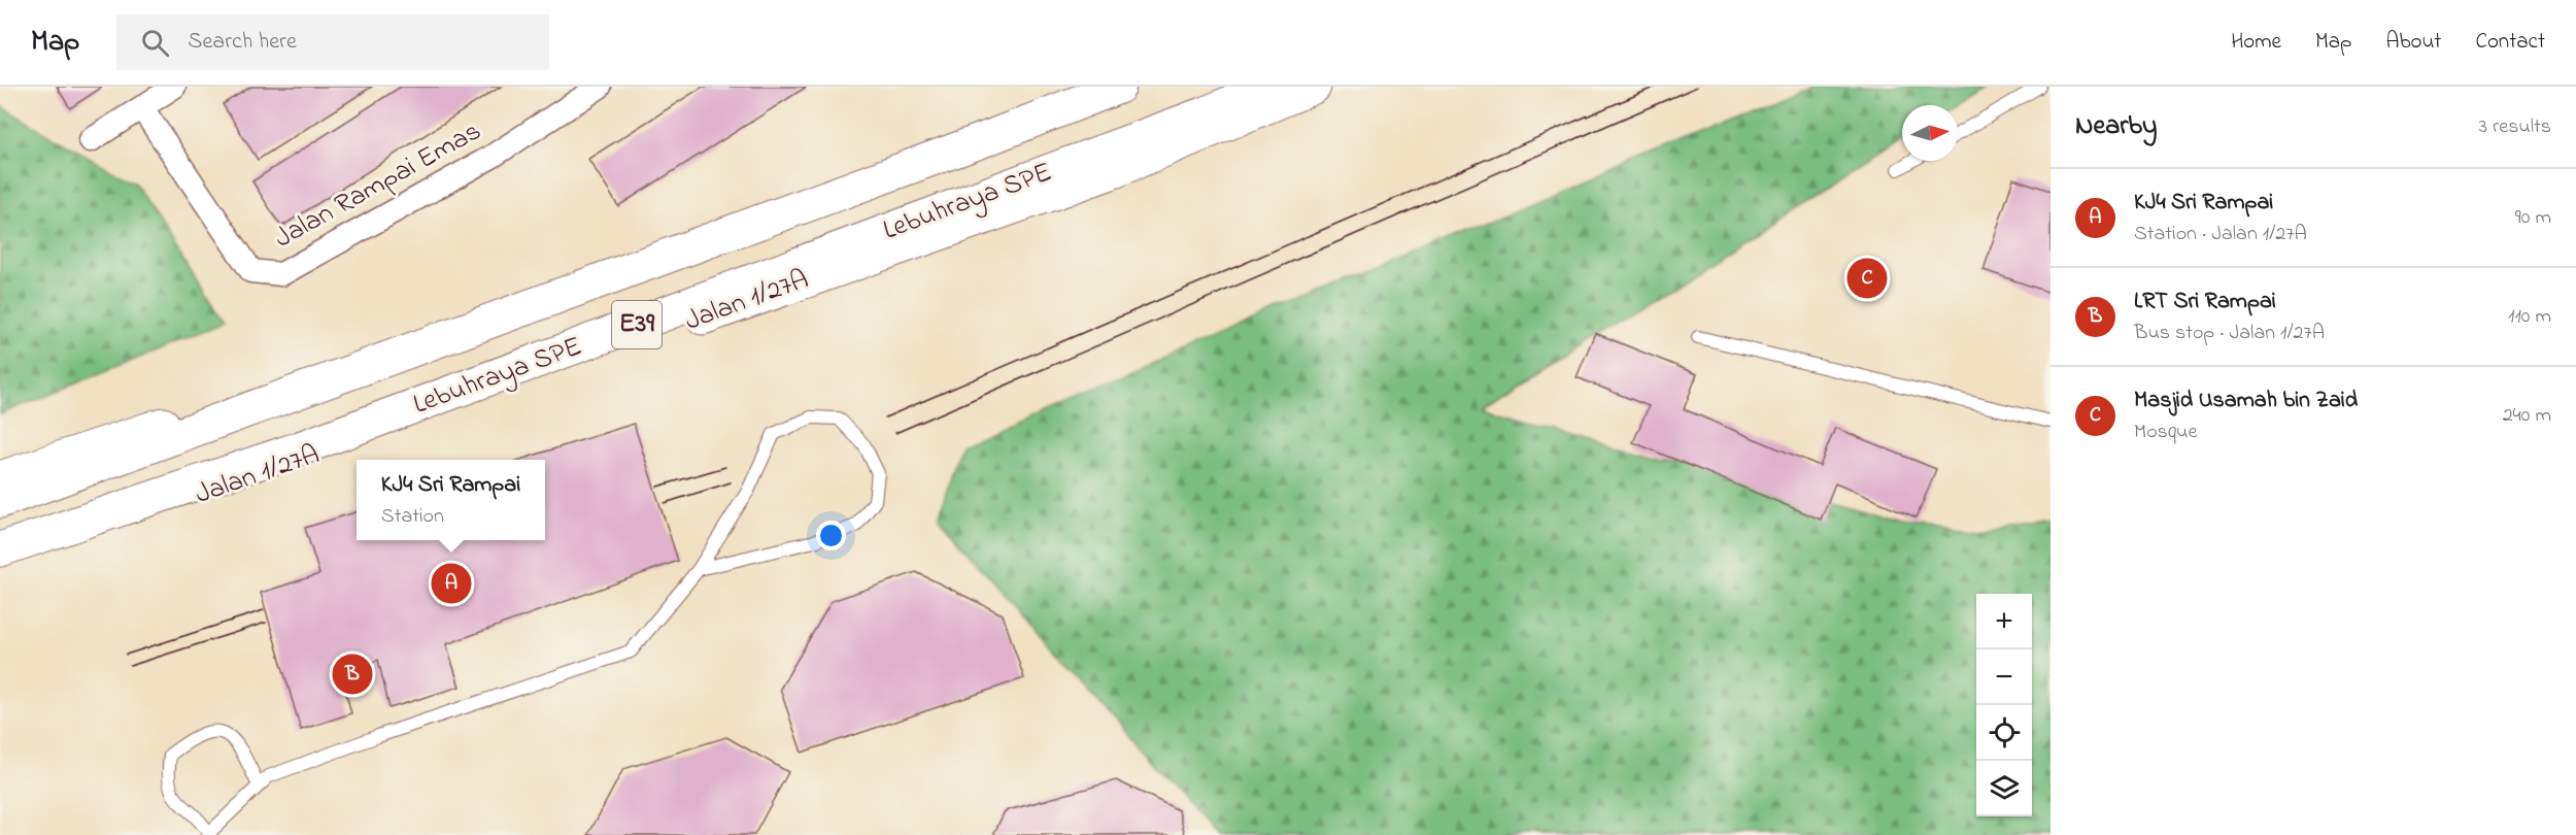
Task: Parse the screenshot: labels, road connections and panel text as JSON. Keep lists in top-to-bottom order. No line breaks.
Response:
{"streets":{"main road":["Lebuhraya SPE","Jalan 1/27A","E39"],"street":["Jalan Rampai Emas"]},"north":"right","page":{"header":"Map","search":"Search here","nav":["Home","Map","About","Contact"],"heading":["Nearby","3 results"],"list":[{"mark":"A","name":"KJ4 Sri Rampai","note":"Station · Jalan 1/27A","value":"90 m"},{"mark":"B","name":"LRT Sri Rampai","note":"Bus stop · Jalan 1/27A","value":"110 m"},{"mark":"C","name":"Masjid Usamah bin Zaid","note":"Mosque","value":"240 m"}],"pins":["C","A","B"],"popup":["KJ4 Sri Rampai","Station"],"map_buttons":["+","−"]}}
